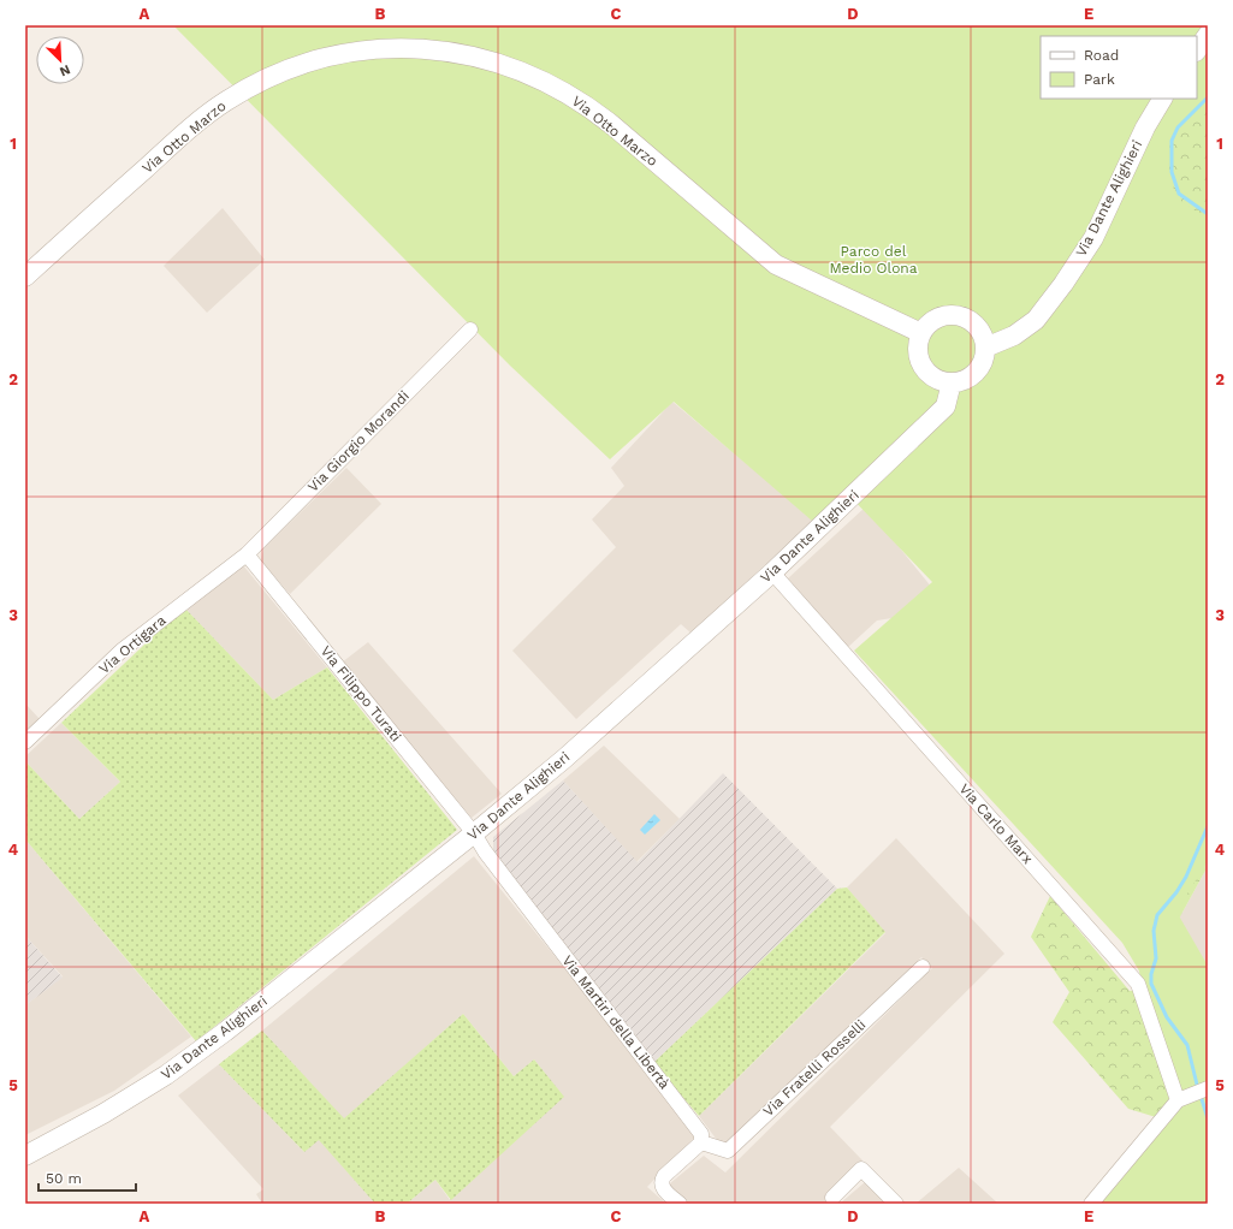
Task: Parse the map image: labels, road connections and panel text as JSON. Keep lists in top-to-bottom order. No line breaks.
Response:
{"streets":{"street":["Via Otto Marzo","Via Dante Alighieri","Via Giorgio Morandi","Via Ortigara","Via Filippo Turati","Via Carlo Marx","Via Martiri della Libertà","Via Fratelli Rosselli"]},"crossings":[["Via Otto Marzo","Via Dante Alighieri"],["Via Dante Alighieri","Via Filippo Turati"],["Via Dante Alighieri","Via Carlo Marx"],["Via Dante Alighieri","Via Martiri della Libertà"],["Via Giorgio Morandi","Via Ortigara"],["Via Giorgio Morandi","Via Filippo Turati"],["Via Ortigara","Via Filippo Turati"],["Via Filippo Turati","Via Martiri della Libertà"],["Via Martiri della Libertà","Via Fratelli Rosselli"]],"parks":["Parco del Medio Olona"],"legend":["Road","Park"],"scale_bar":"50 m","north":"bottom right","grid":{"columns":["A","B","C","D","E"],"rows":["1","2","3","4","5"]}}
